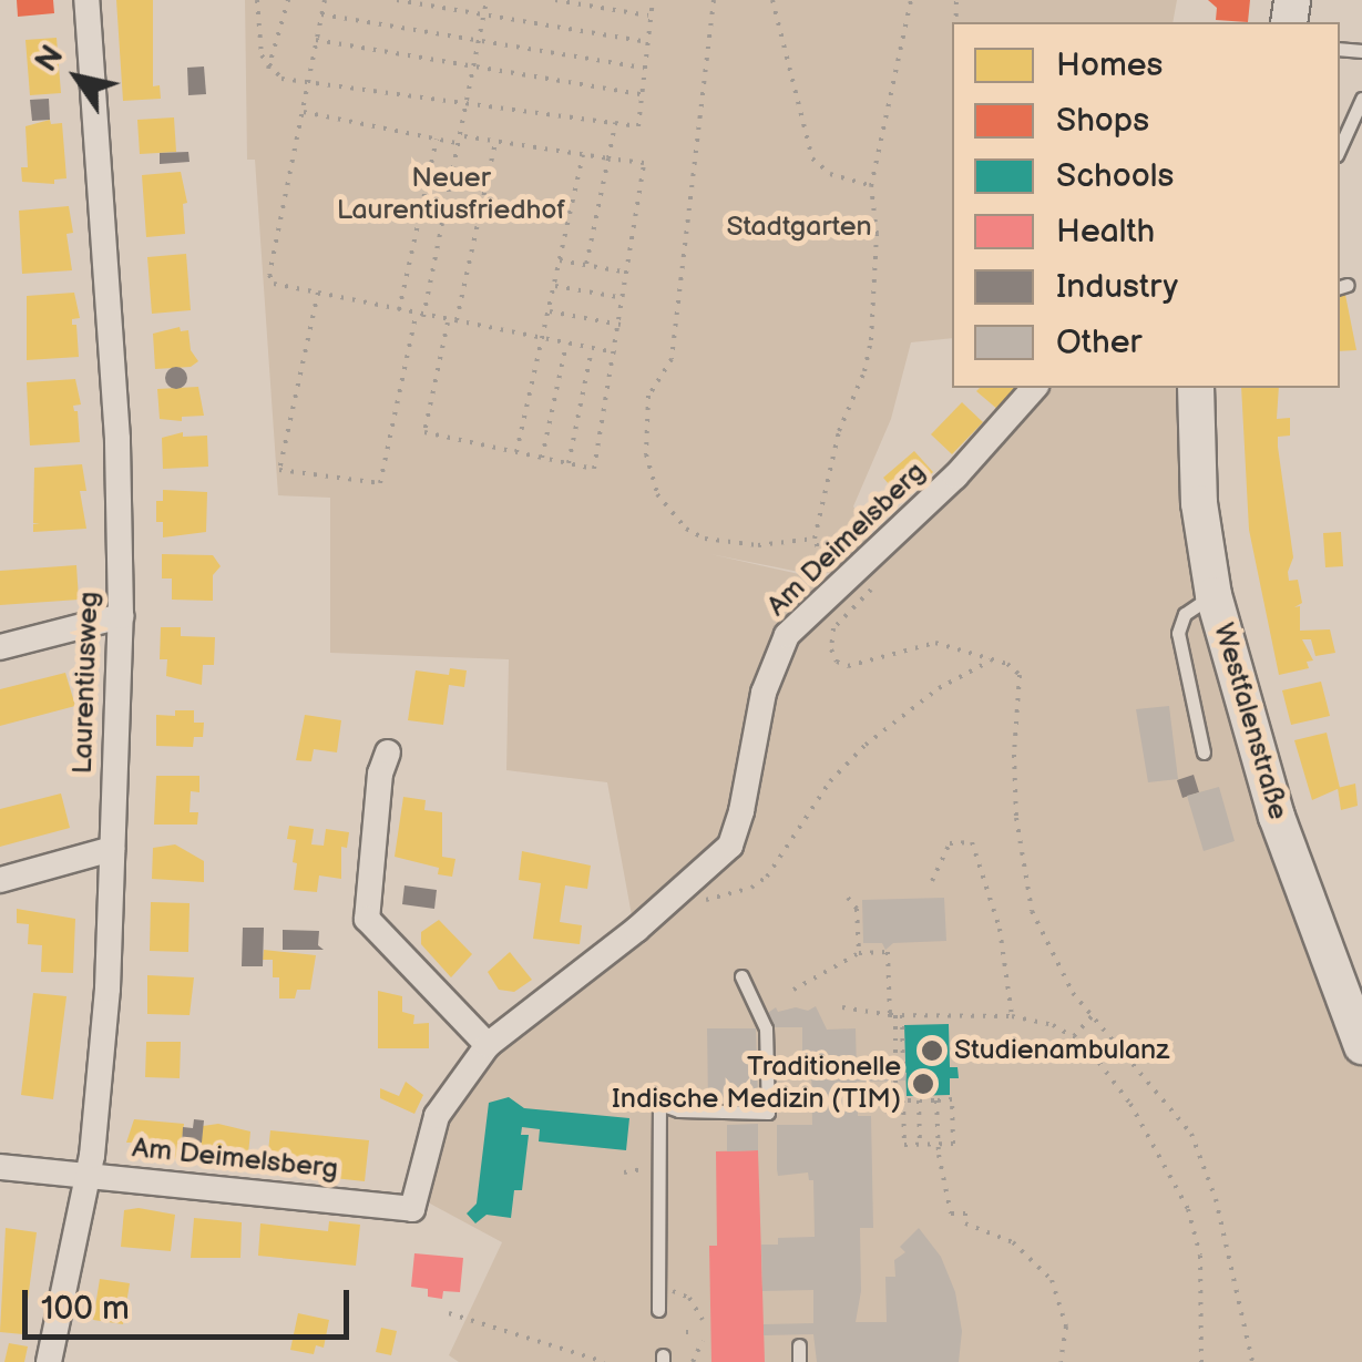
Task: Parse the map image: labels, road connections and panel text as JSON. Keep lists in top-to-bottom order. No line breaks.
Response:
{"streets":{"main road":["Westfalenstraße"],"street":["Am Deimelsberg","Laurentiusweg"]},"crossings":[["Am Deimelsberg","Laurentiusweg"]],"parks":["Neuer Laurentiusfriedhof","Stadtgarten"],"places":["Studienambulanz","Traditionelle Indische Medizin (TIM)"],"legend":["Homes","Shops","Schools","Health","Industry","Other"],"scale_bar":"100 m","north":"top left"}
